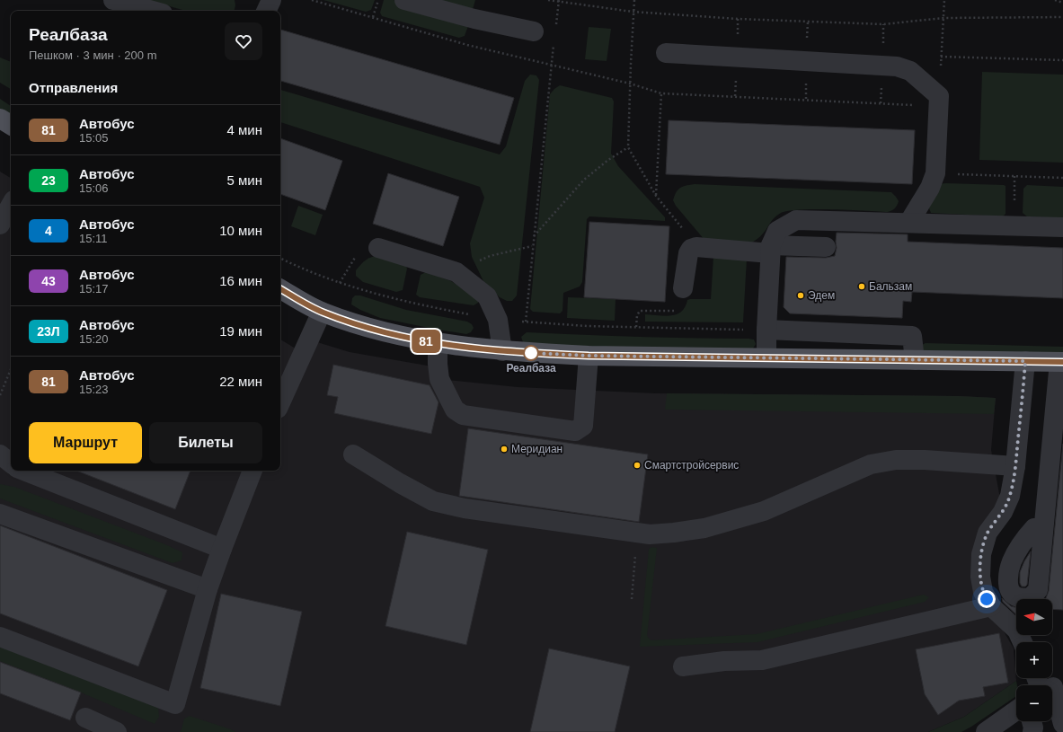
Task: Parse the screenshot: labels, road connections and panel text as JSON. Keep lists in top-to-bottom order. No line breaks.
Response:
{"places":["Бальзам","Эдем","Реалбаза","Меридиан","Смартстройсервис"],"lines":["bus line 81"],"north":"left","page":{"on_map":"81","heading":[["Реалбаза","Пешком · 3 мин · 200 m"],"Отправления"],"list":[{"mark":"81","name":"Автобус","note":"15:05","value":"4 мин"},{"mark":"23","name":"Автобус","note":"15:06","value":"5 мин"},{"mark":"4","name":"Автобус","note":"15:11","value":"10 мин"},{"mark":"43","name":"Автобус","note":"15:17","value":"16 мин"},{"mark":"23Л","name":"Автобус","note":"15:20","value":"19 мин"},{"mark":"81","name":"Автобус","note":"15:23","value":"22 мин"}],"buttons":["Маршрут","Билеты"],"map_buttons":["+","−"]}}
